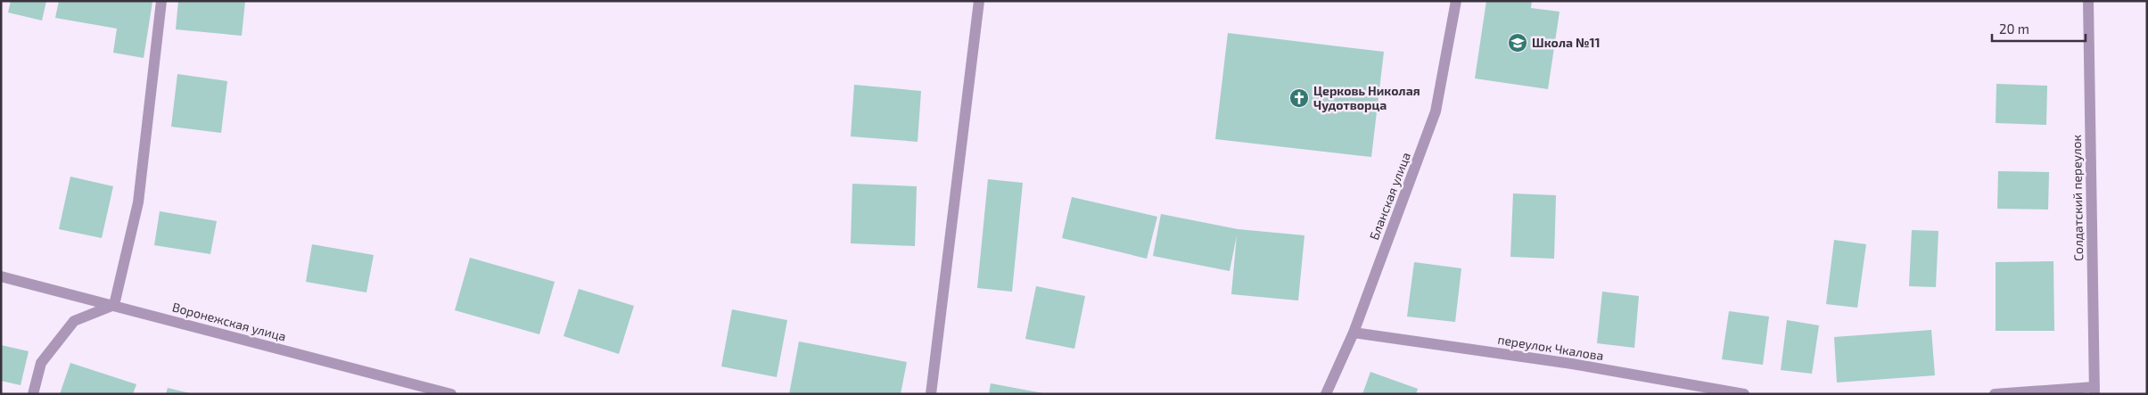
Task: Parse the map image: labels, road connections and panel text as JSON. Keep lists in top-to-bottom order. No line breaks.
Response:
{"streets":{"street":["Бланская улица","Солдатский переулок","Воронежская улица","переулок Чкалова"]},"crossings":[["Бланская улица","переулок Чкалова"]],"places":{"school or university":["Школа №11"],"church":["Церковь Николая Чудотворца"]},"scale_bar":"20 m"}
